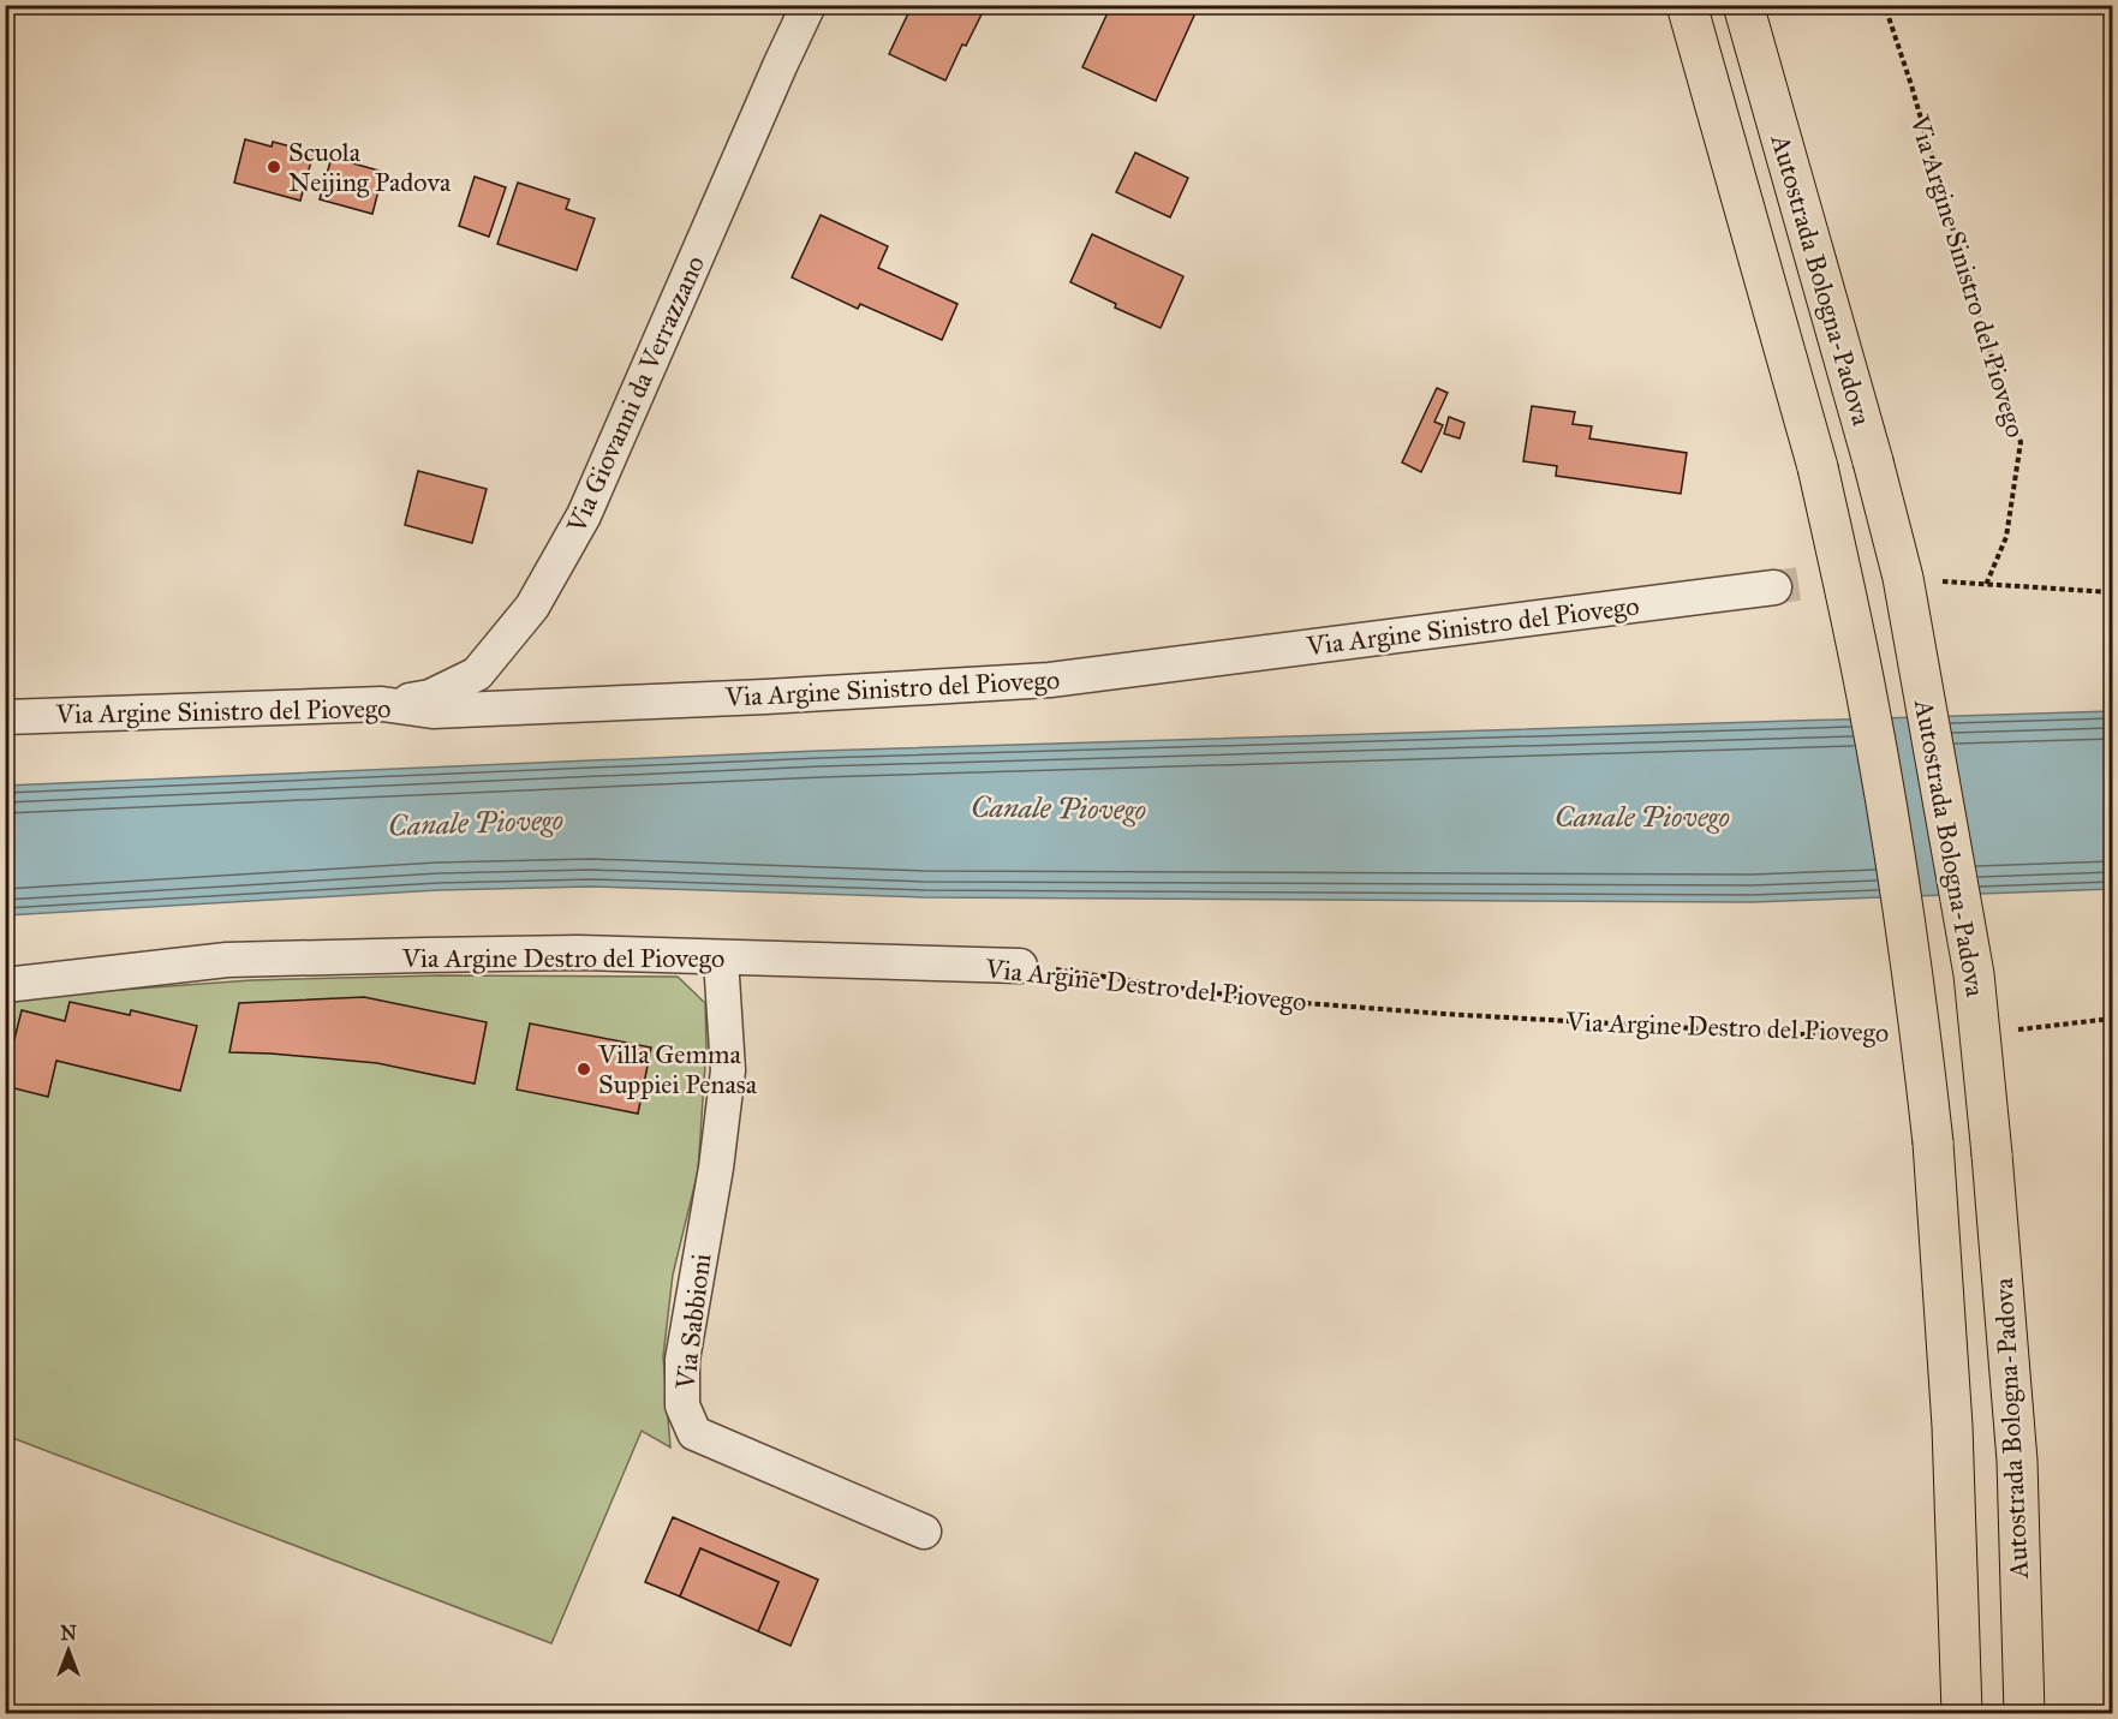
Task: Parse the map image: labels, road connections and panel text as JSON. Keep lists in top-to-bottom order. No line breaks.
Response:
{"streets":{"highway":["Autostrada Bologna-Padova"],"street":["Via Argine Sinistro del Piovego","Via Giovanni da Verrazzano","Via Argine Destro del Piovego","Via Sabbioni"]},"crossings":[["Via Argine Sinistro del Piovego","Via Giovanni da Verrazzano"],["Via Argine Destro del Piovego","Via Sabbioni"]],"water":["Canale Piovego"],"places":["Scuola Neijing Padova","Villa Gemma Suppiei Penasa"],"north":"top"}
